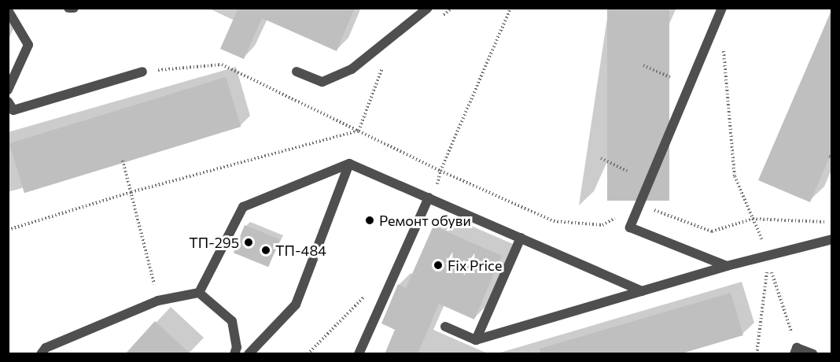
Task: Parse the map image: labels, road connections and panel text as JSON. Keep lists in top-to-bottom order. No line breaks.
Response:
{"places":["Ремонт обуви","ТП-295","ТП-484","Fix Price"]}
